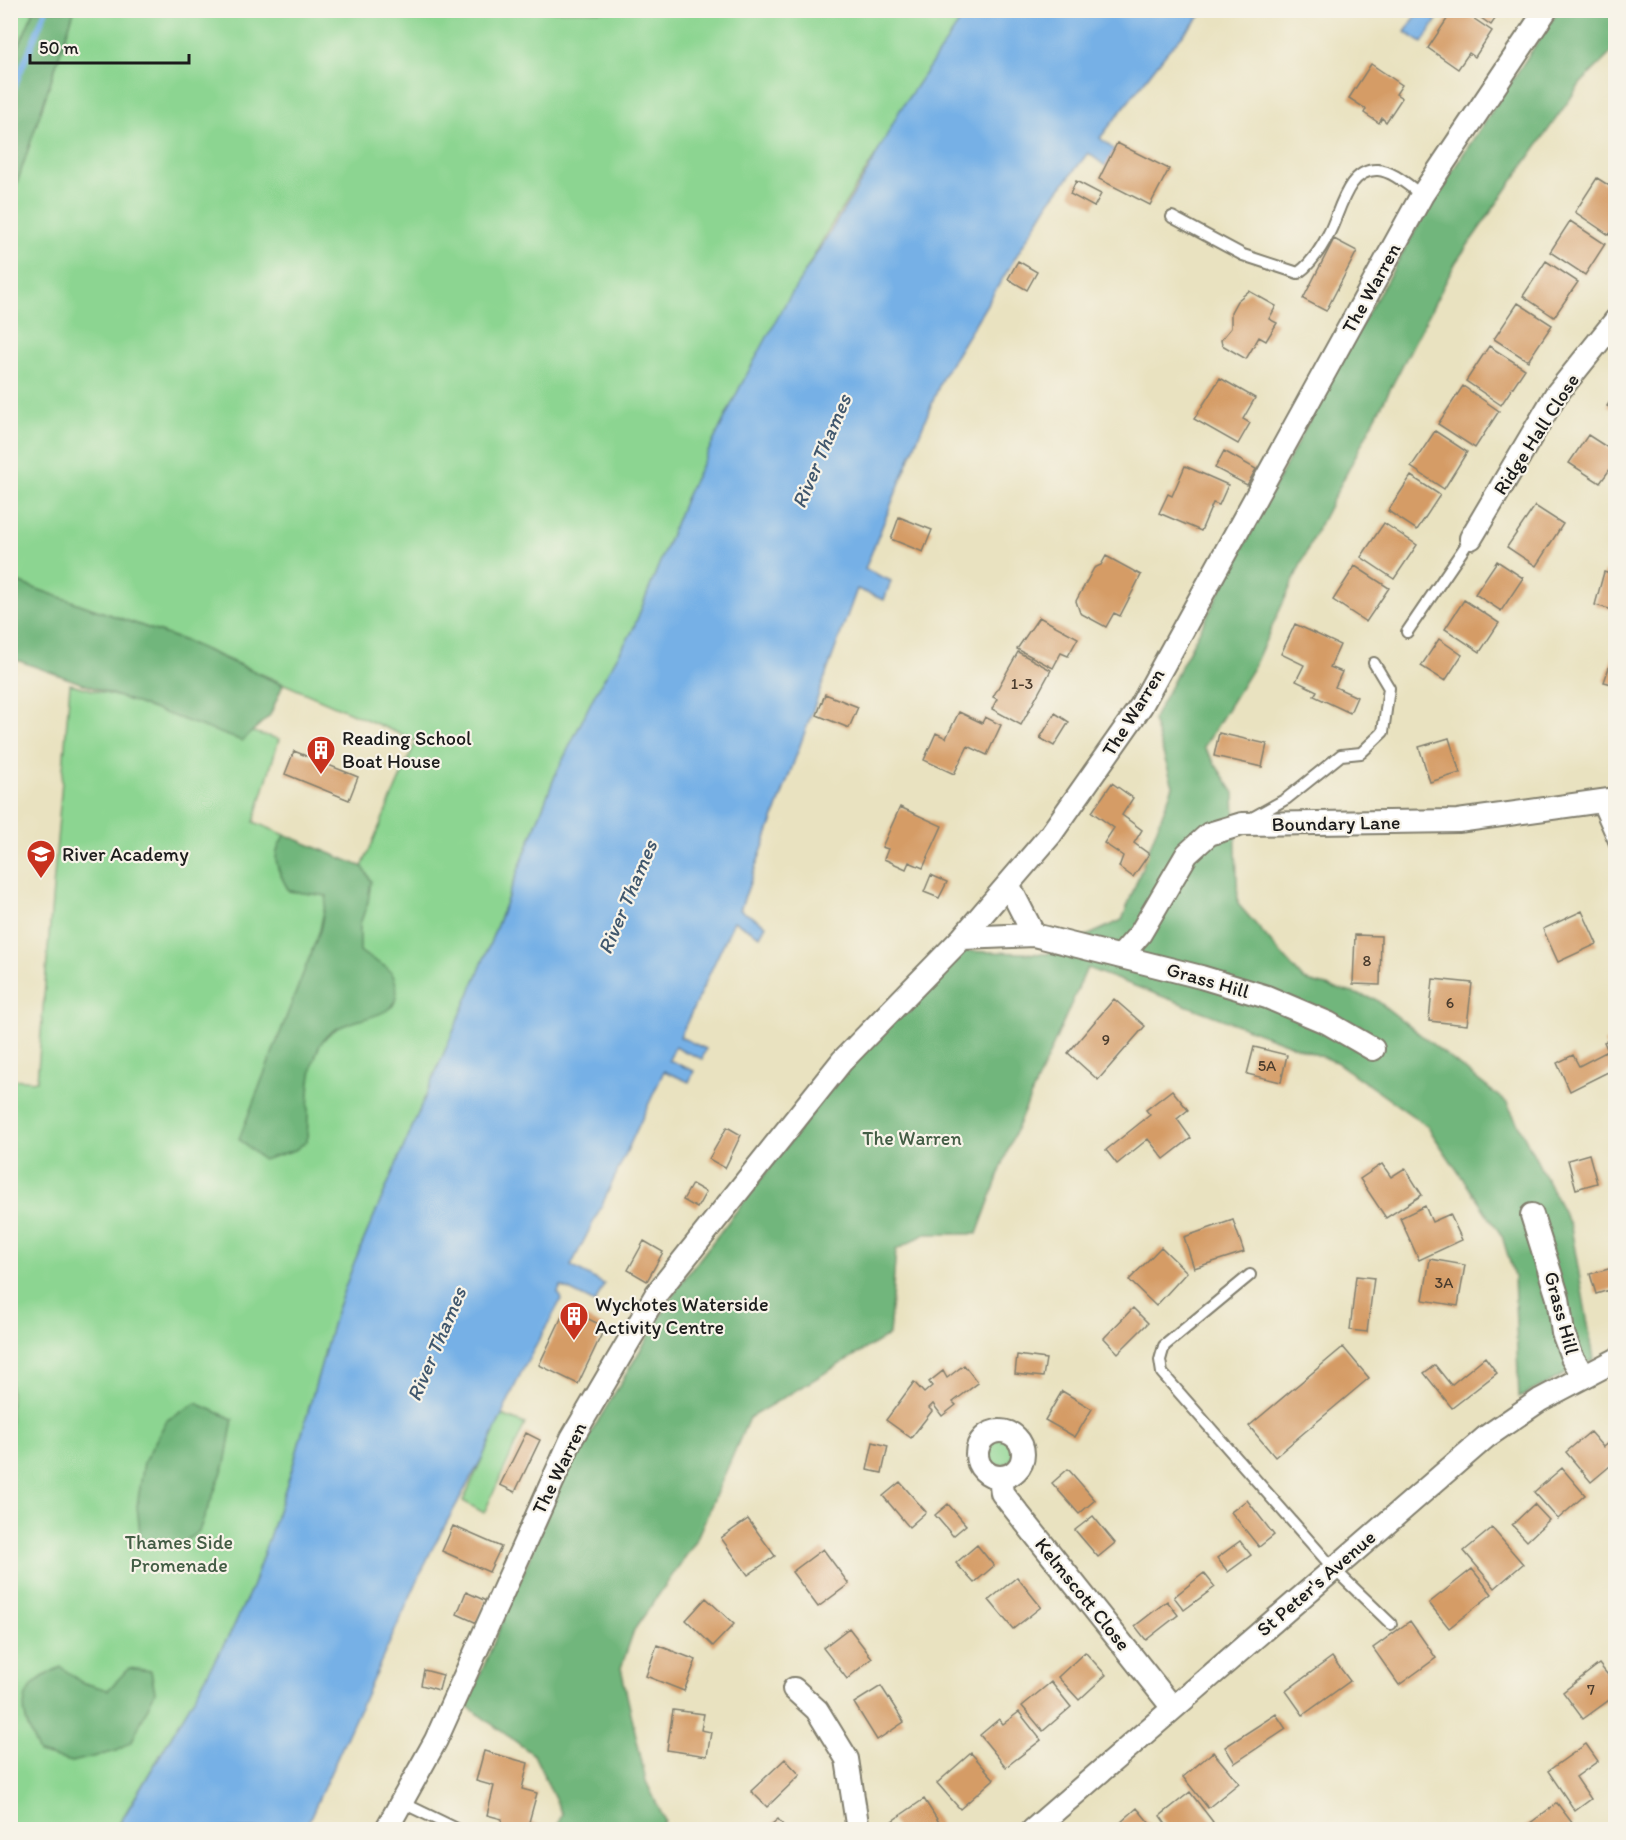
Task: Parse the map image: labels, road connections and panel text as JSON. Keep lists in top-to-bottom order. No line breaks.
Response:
{"streets":{"street":["The Warren","Ridge Hall Close","Boundary Lane","Grass Hill","St Peter's Avenue","Kelmscott Close"]},"crossings":[["The Warren","Grass Hill"],["Boundary Lane","Grass Hill"],["Grass Hill","St Peter's Avenue"],["St Peter's Avenue","Kelmscott Close"]],"water":["River Thames"],"parks":["The Warren","Thames Side Promenade"],"places":{"building":["Reading School Boat House","Wychotes Waterside Activity Centre"],"school or university":["River Academy"]},"house_numbers":["1-3","8","6","9","5A","3A","7"],"scale_bar":"50 m"}
